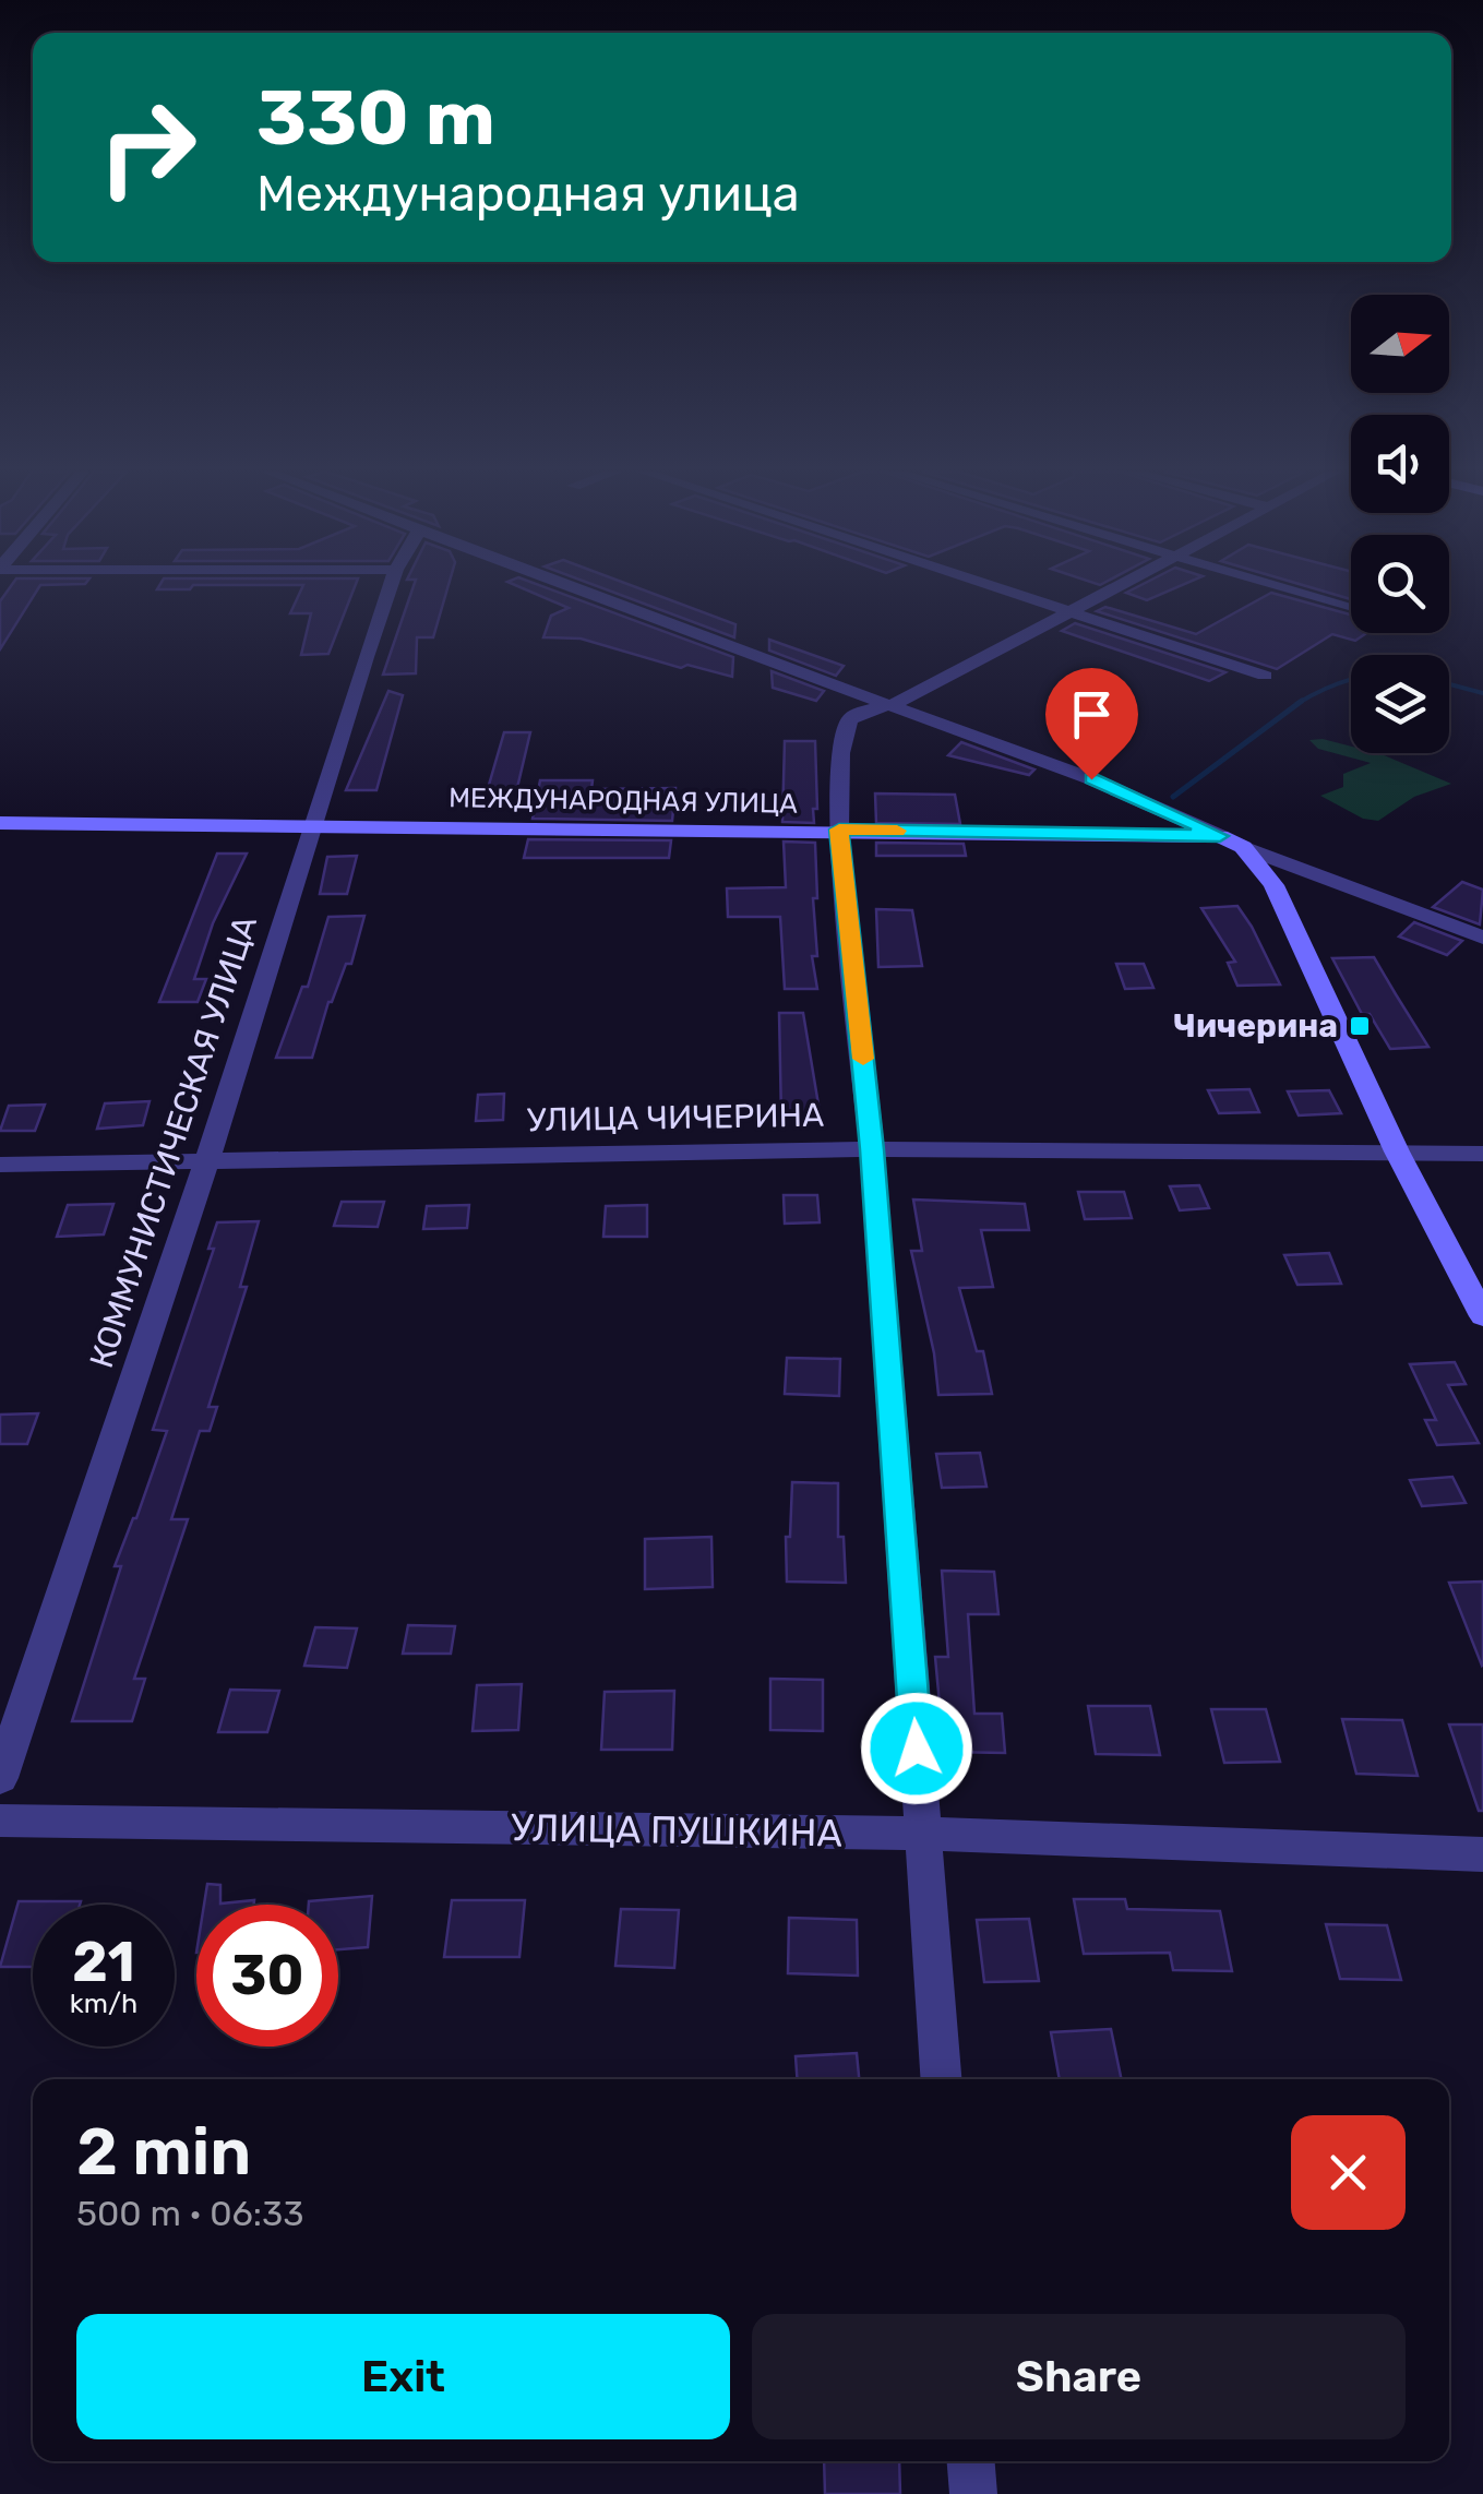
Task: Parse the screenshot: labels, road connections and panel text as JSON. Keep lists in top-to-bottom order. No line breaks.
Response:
{"streets":{"street":["МЕЖДУНАРОДНАЯ УЛИЦА","УЛИЦА ЧИЧЕРИНА","КОММУНИСТИЧЕСКАЯ УЛИЦА","УЛИЦА ПУШКИНА"]},"crossings":[["МЕЖДУНАРОДНАЯ УЛИЦА","КОММУНИСТИЧЕСКАЯ УЛИЦА"],["УЛИЦА ЧИЧЕРИНА","КОММУНИСТИЧЕСКАЯ УЛИЦА"]],"places":{"transit":["Чичерина"]},"north":"right","page":{"turn":["330 m","Международная улица"],"speed":"21 km/h","limit":"30","heading":["2 min","500 m · 06:33"],"buttons":["Exit","Share"]}}
